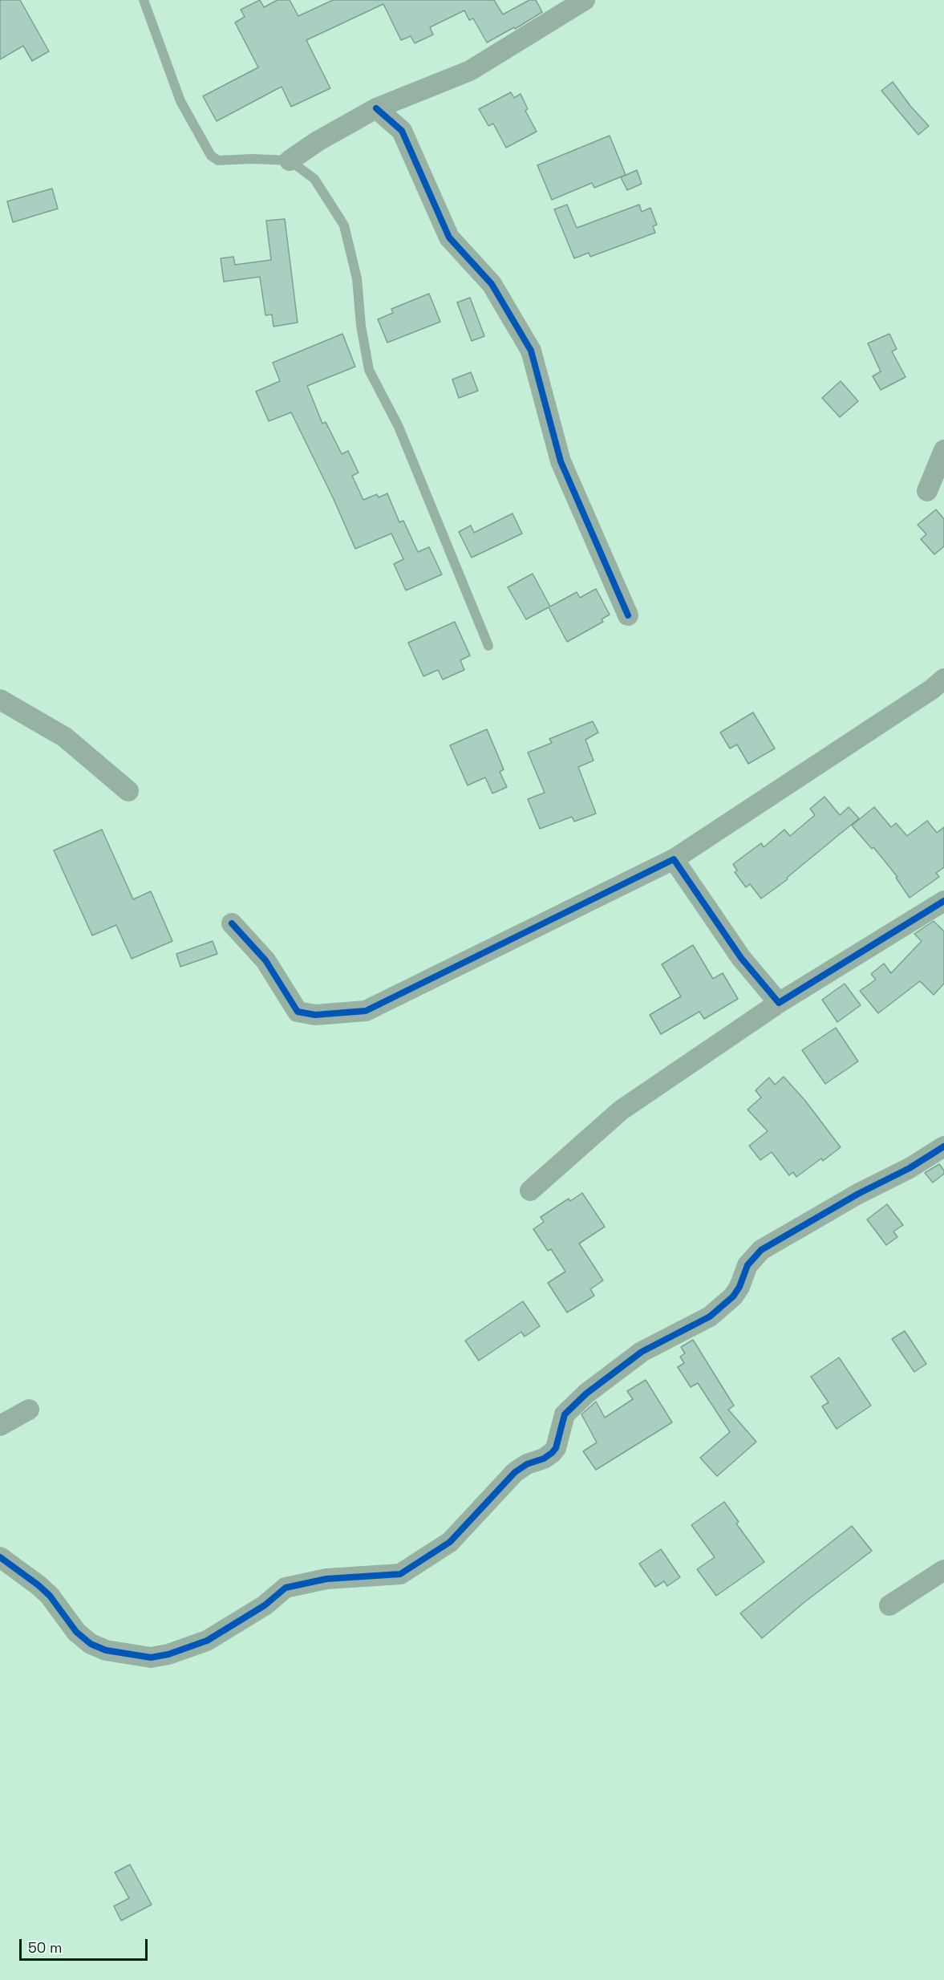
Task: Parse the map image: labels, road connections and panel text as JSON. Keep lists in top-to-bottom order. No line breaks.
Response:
{"scale_bar":"50 m"}
